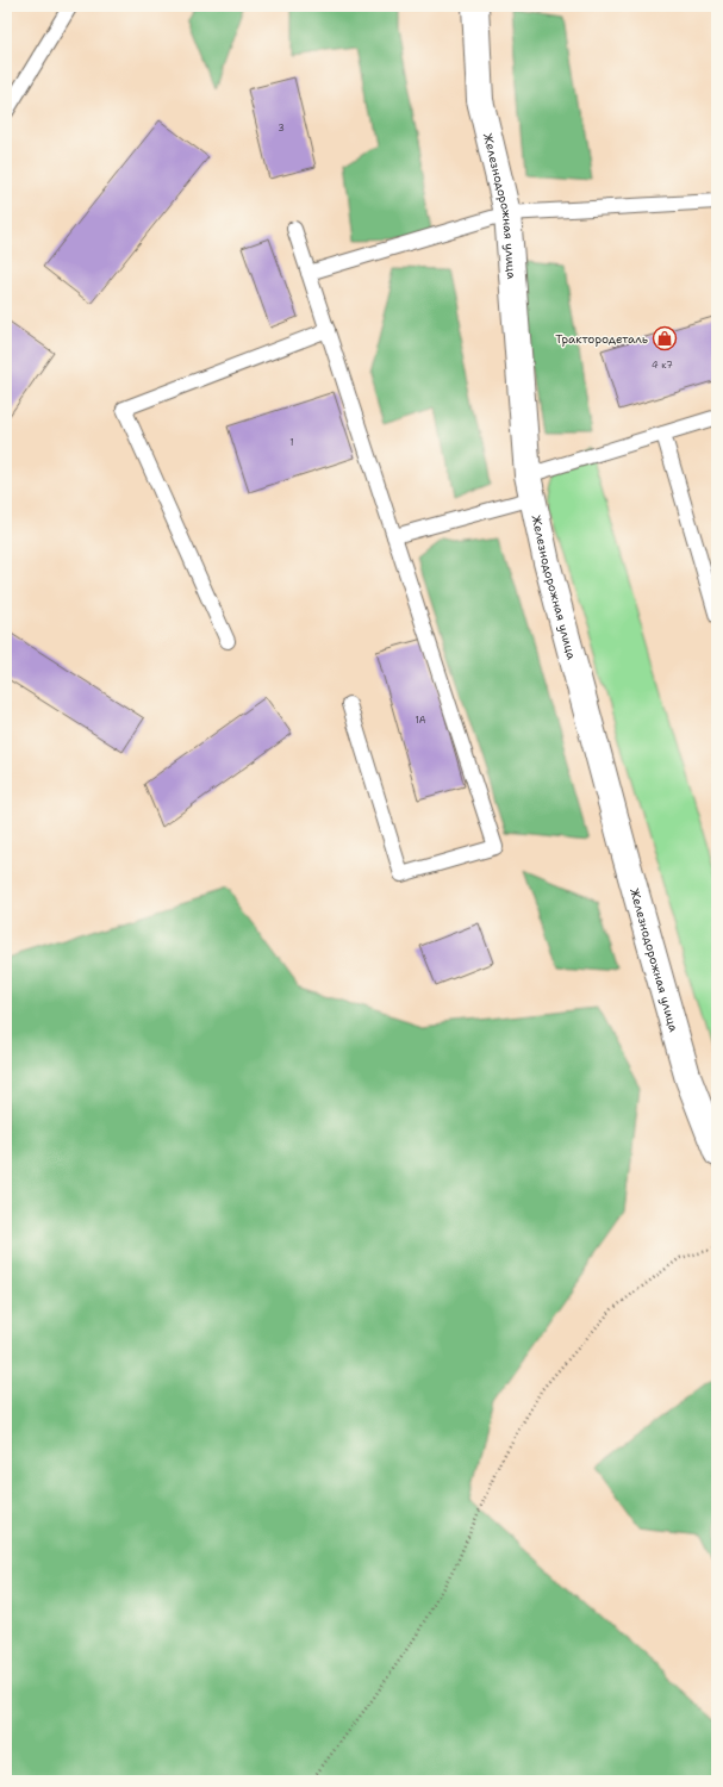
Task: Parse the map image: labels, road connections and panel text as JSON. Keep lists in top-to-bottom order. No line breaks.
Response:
{"streets":{"street":["Железнодорожная улица"]},"places":{"shop":["Трактородеталь"]},"house_numbers":["3","4 к7","1","1А"]}
